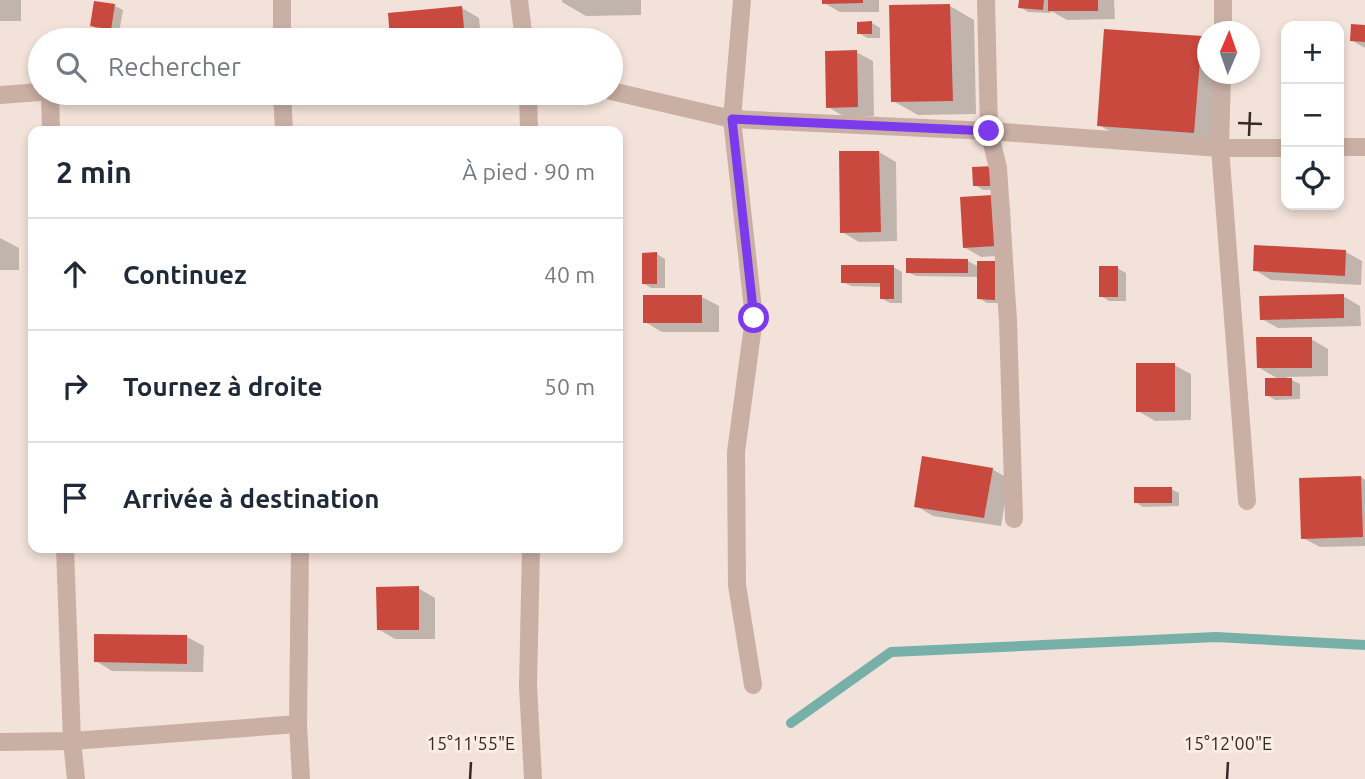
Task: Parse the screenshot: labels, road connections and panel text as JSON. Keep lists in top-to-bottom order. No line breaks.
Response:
{"north":"top","page":{"map_buttons":["+","−"],"search":"Rechercher","heading":["2 min","À pied · 90 m"],"list":[["Continuez","40 m"],["Tournez à droite","50 m"],"Arrivée à destination"]},"coordinates":["15°11'55\"E","15°12'00\"E"]}
